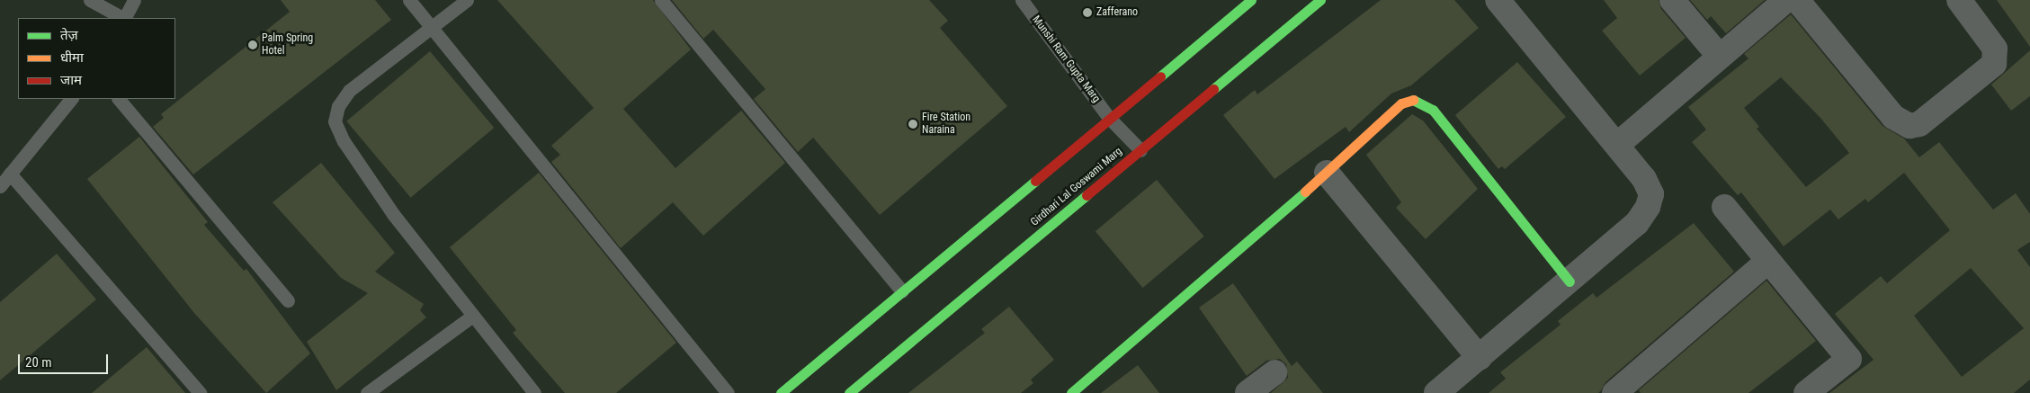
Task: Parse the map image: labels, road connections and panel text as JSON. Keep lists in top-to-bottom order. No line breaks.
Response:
{"streets":{"main road":["Girdhari Lal Goswami Marg"],"lane":["Munshi Ram Gupta Marg"]},"crossings":[["Munshi Ram Gupta Marg","Girdhari Lal Goswami Marg"]],"places":["Zafferano","Palm Spring Hotel","Fire Station Naraina"],"legend":["तेज़","धीमा","जाम"],"scale_bar":"20 m"}
